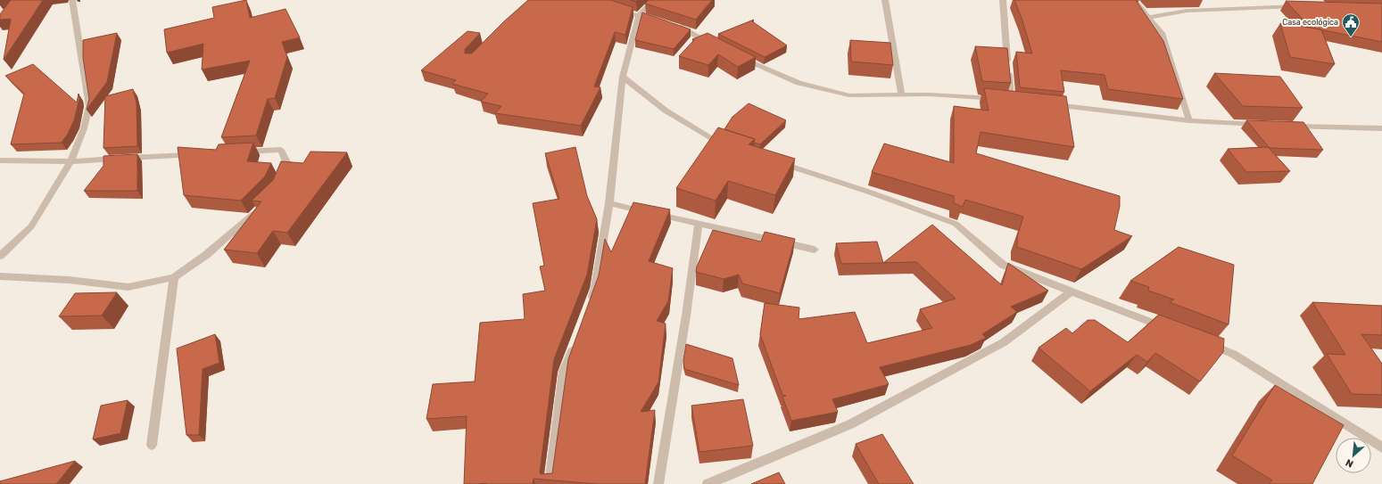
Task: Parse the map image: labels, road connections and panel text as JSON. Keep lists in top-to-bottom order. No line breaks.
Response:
{"places":{"public building":["Casa ecológica"]},"north":"bottom left"}
